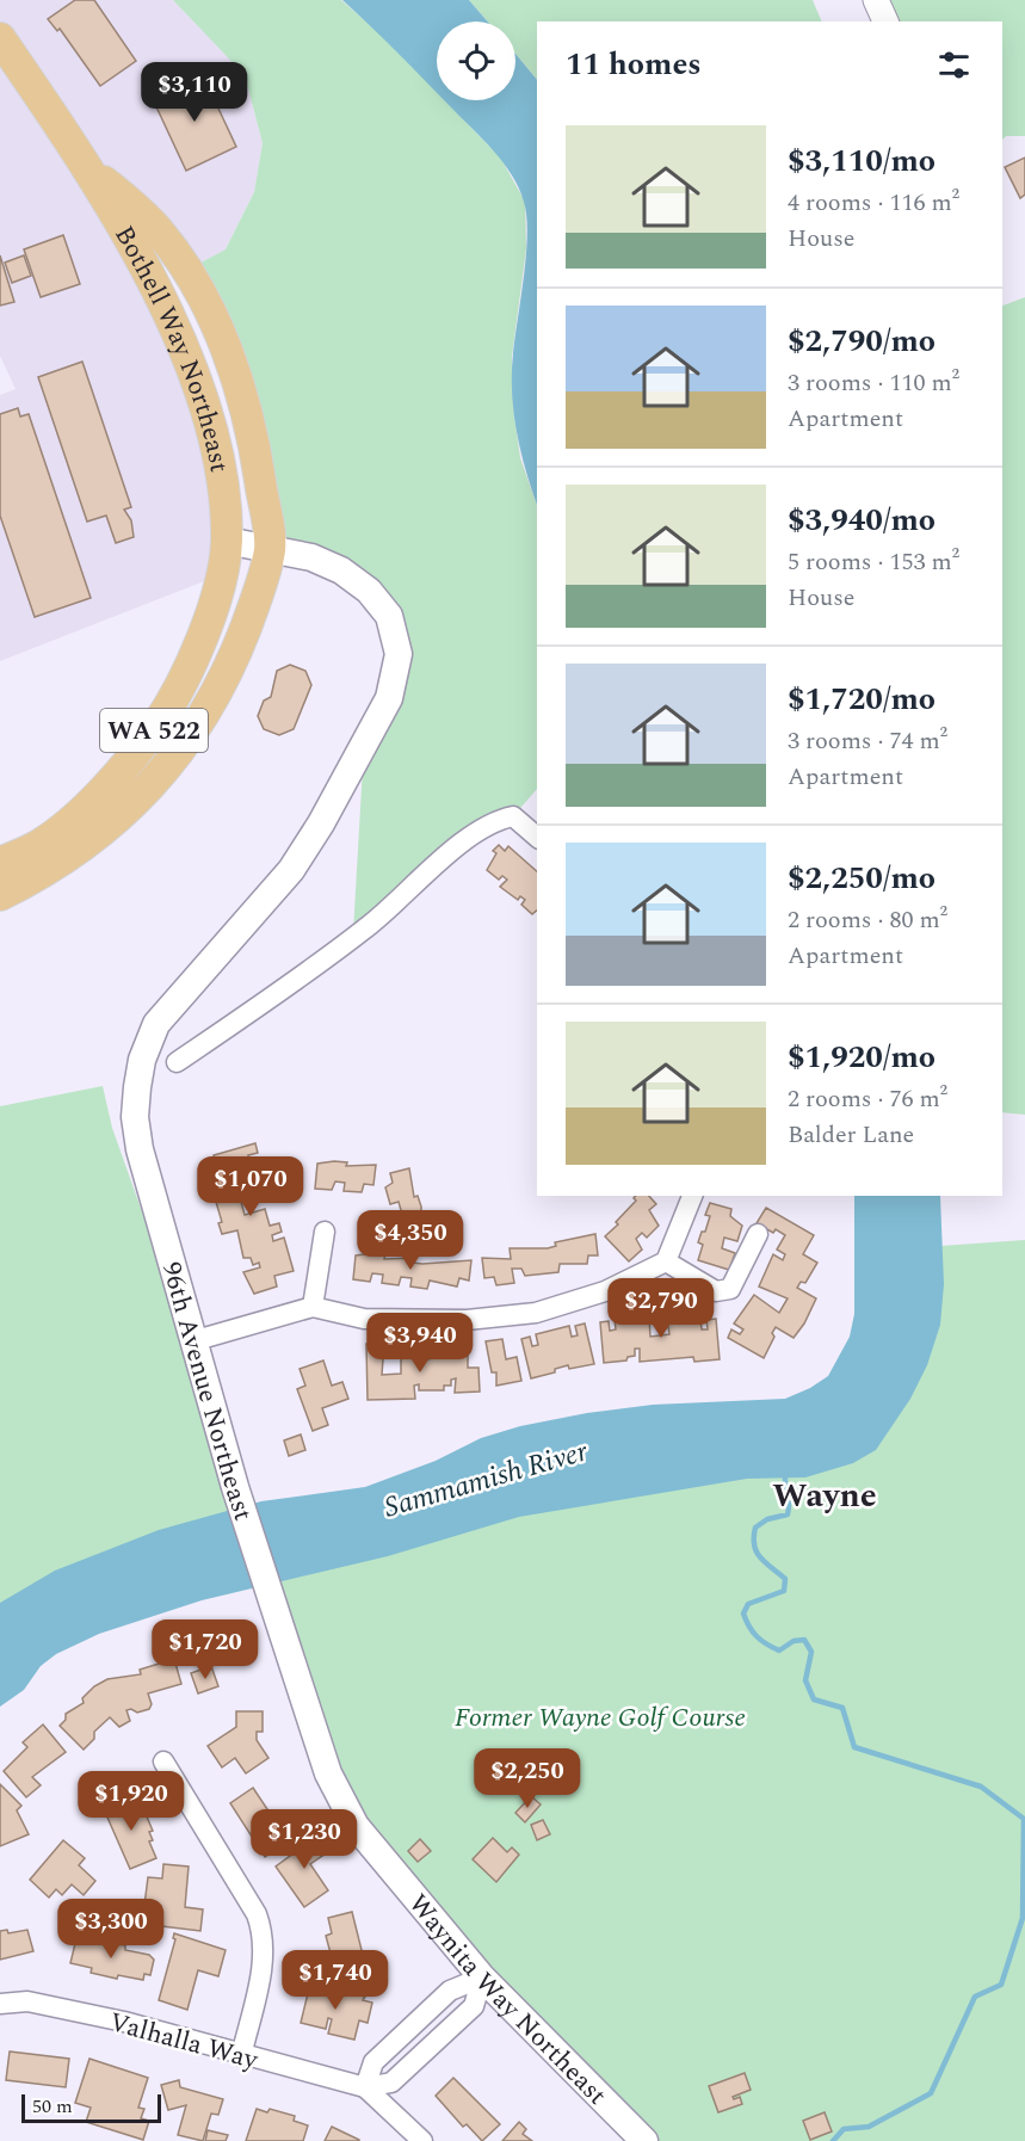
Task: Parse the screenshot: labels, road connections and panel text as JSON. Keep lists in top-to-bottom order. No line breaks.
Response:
{"streets":{"main road":["Bothell Way Northeast","WA 522","96th Avenue Northeast","Waynita Way Northeast"],"street":["Valhalla Way"]},"crossings":[["Bothell Way Northeast","WA 522"],["Bothell Way Northeast","96th Avenue Northeast"],["WA 522","96th Avenue Northeast"],["96th Avenue Northeast","Waynita Way Northeast"]],"districts":["Wayne"],"water":["Sammamish River"],"parks":["Former Wayne Golf Course"],"scale_bar":"50 m","page":{"heading":"11 homes","price":["$3,110","$1,070","$4,350","$2,790","$3,940","$1,720","$2,250","$1,920","$1,230","$3,300","$1,740"],"list":[{"name":"$3,110/mo","note":"4 rooms · 116 m² · House"},{"name":"$2,790/mo","note":"3 rooms · 110 m² · Apartment"},{"name":"$3,940/mo","note":"5 rooms · 153 m² · House"},{"name":"$1,720/mo","note":"3 rooms · 74 m² · Apartment"},{"name":"$2,250/mo","note":"2 rooms · 80 m² · Apartment"},{"name":"$1,920/mo","note":"2 rooms · 76 m² · Balder Lane"}],"scale":"50 m"}}
